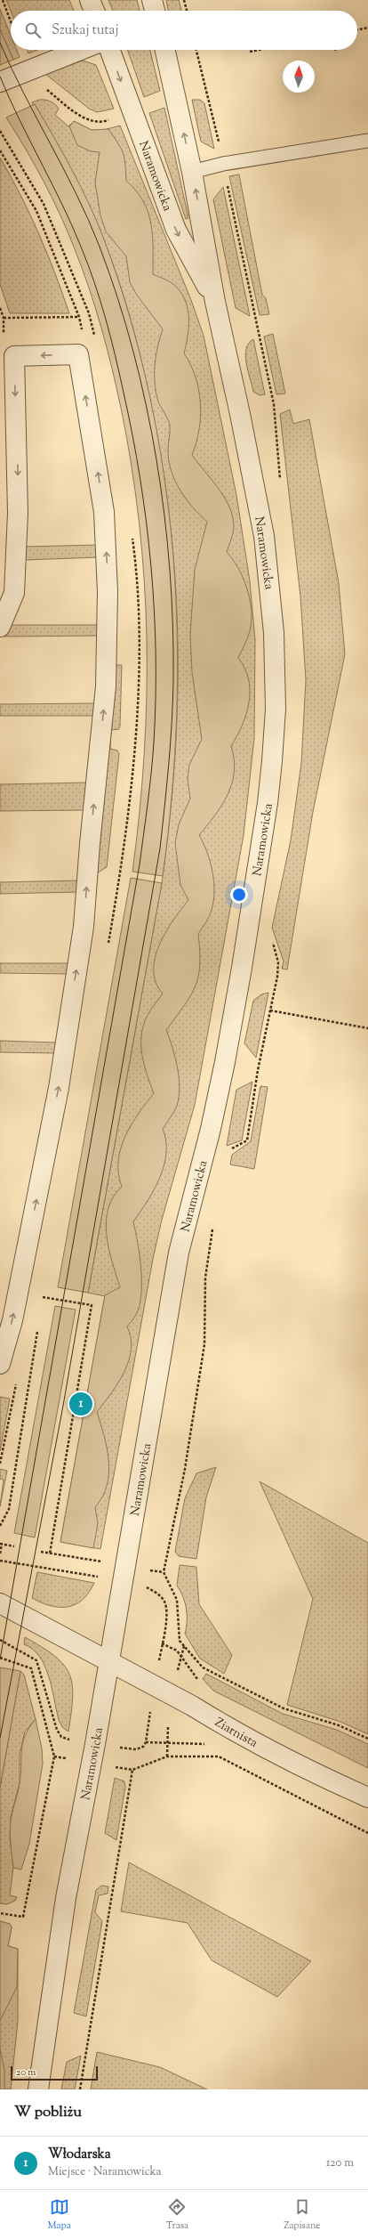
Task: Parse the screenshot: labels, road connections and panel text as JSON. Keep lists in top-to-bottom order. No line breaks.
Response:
{"streets":{"street":["Naramowicka","Ziarnista"]},"crossings":[["Naramowicka","Ziarnista"]],"scale_bar":"20 m","north":"top","page":{"search":"Szukaj tutaj","pins":"1","scale":"20 m","heading":"W pobliżu","list":[{"mark":"1","name":"Włodarska","note":"Miejsce · Naramowicka","value":"120 m"}],"nav":["Mapa","Trasa","Zapisane"]}}
